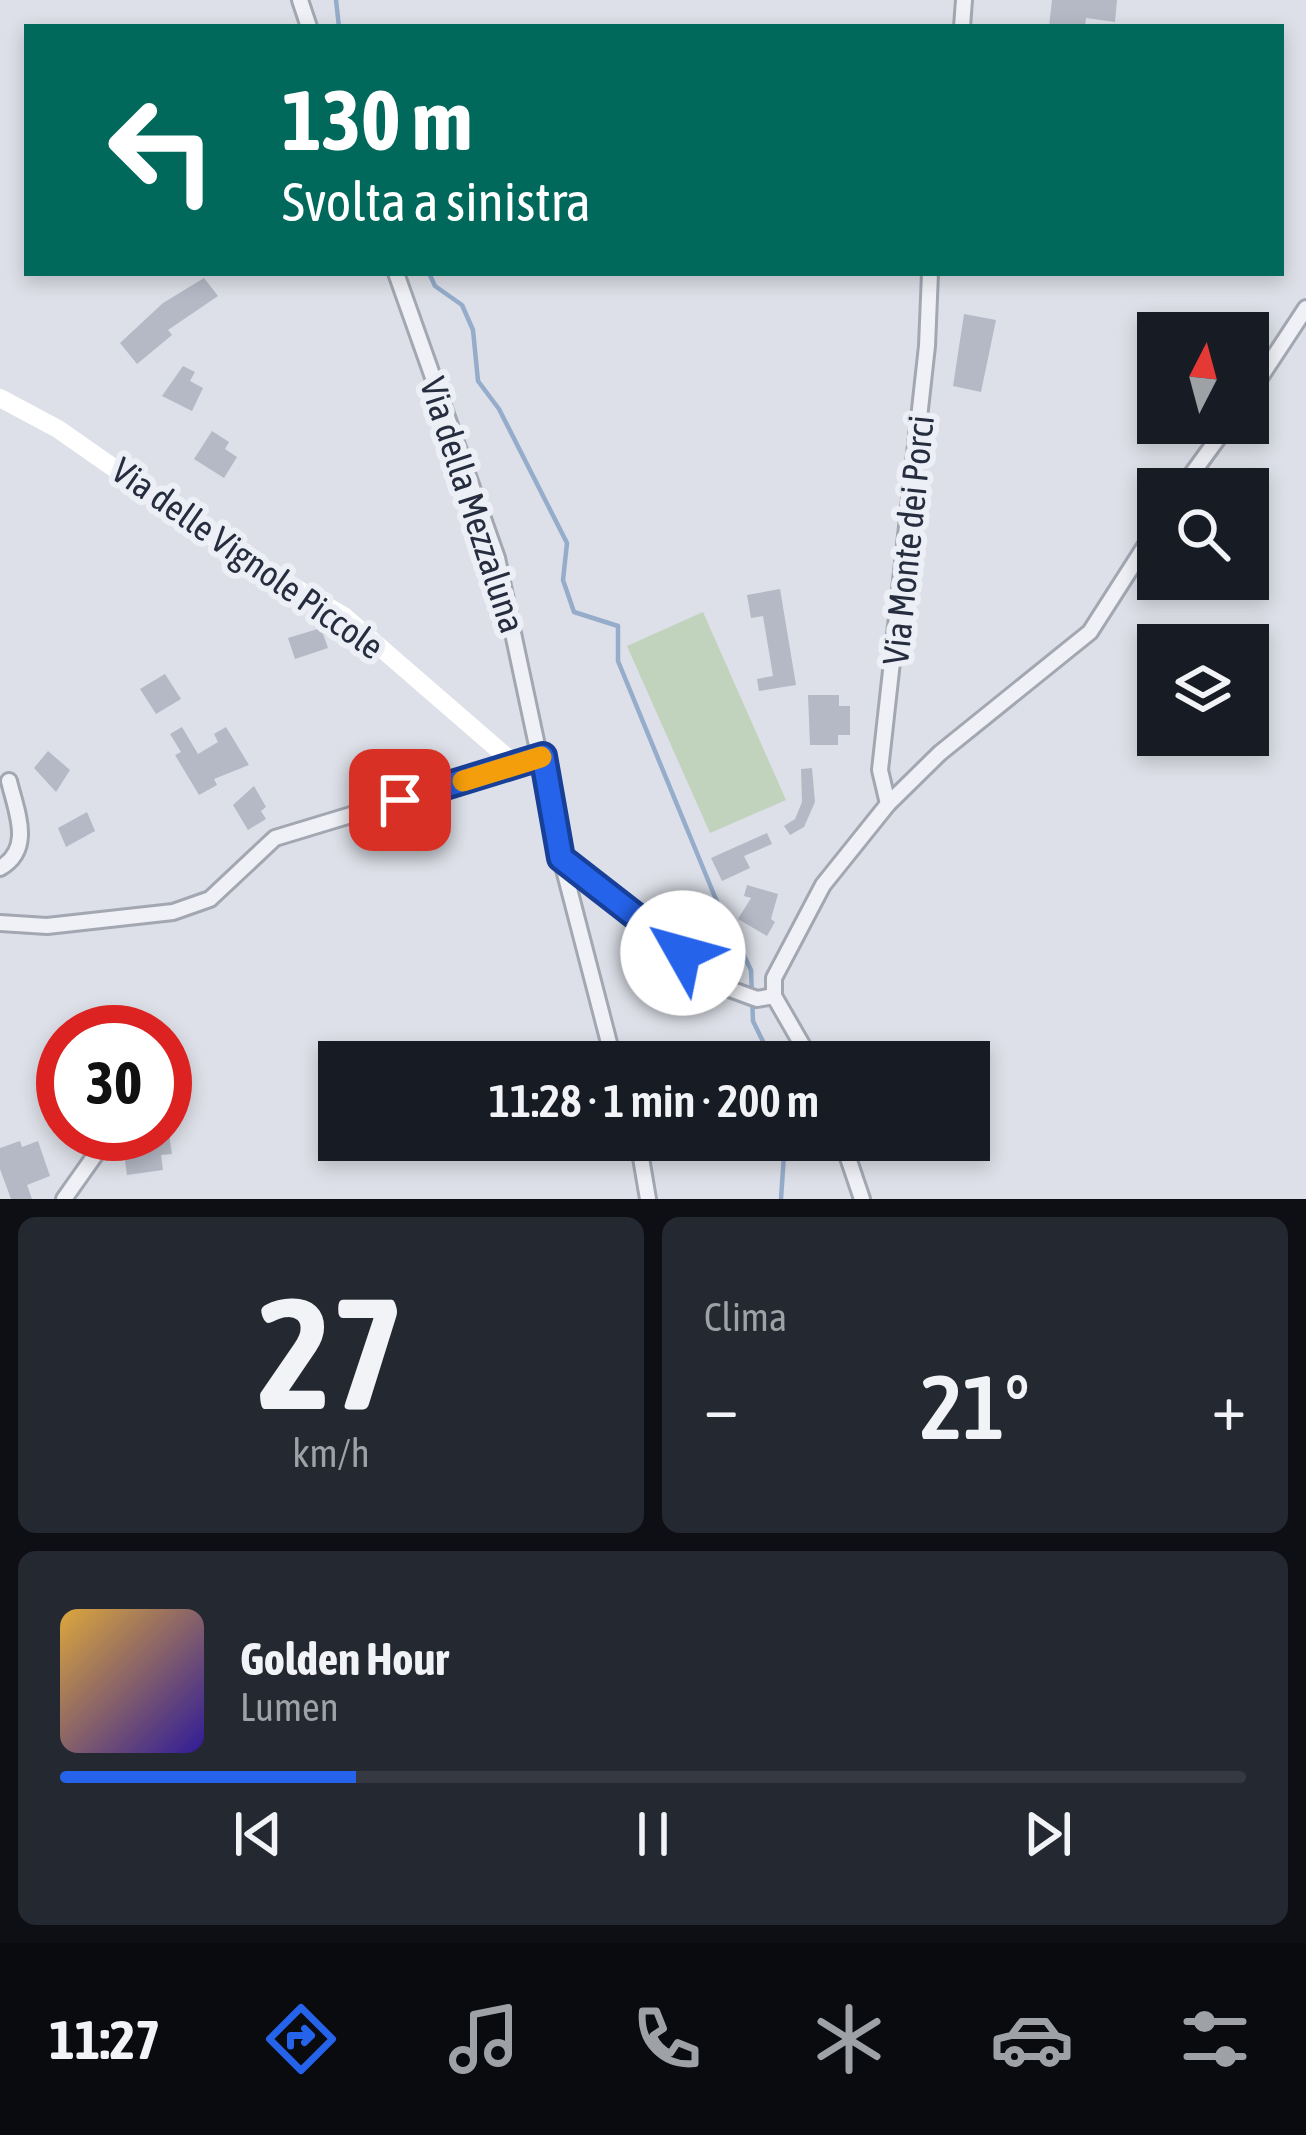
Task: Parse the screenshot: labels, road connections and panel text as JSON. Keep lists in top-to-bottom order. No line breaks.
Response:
{"streets":{"street":["Via della Mezzaluna","Via Monte dei Porci","Via delle Vignole Piccole"]},"north":"top","page":{"turn":["130 m","Svolta a sinistra"],"limit":"30","trip":"11:28 · 1 min · 200 m","tile":[["27","km/h"],"Clima"],"heat":["−","21°","+"],"song":["Golden Hour","Lumen"],"tabs":"11:27"}}
